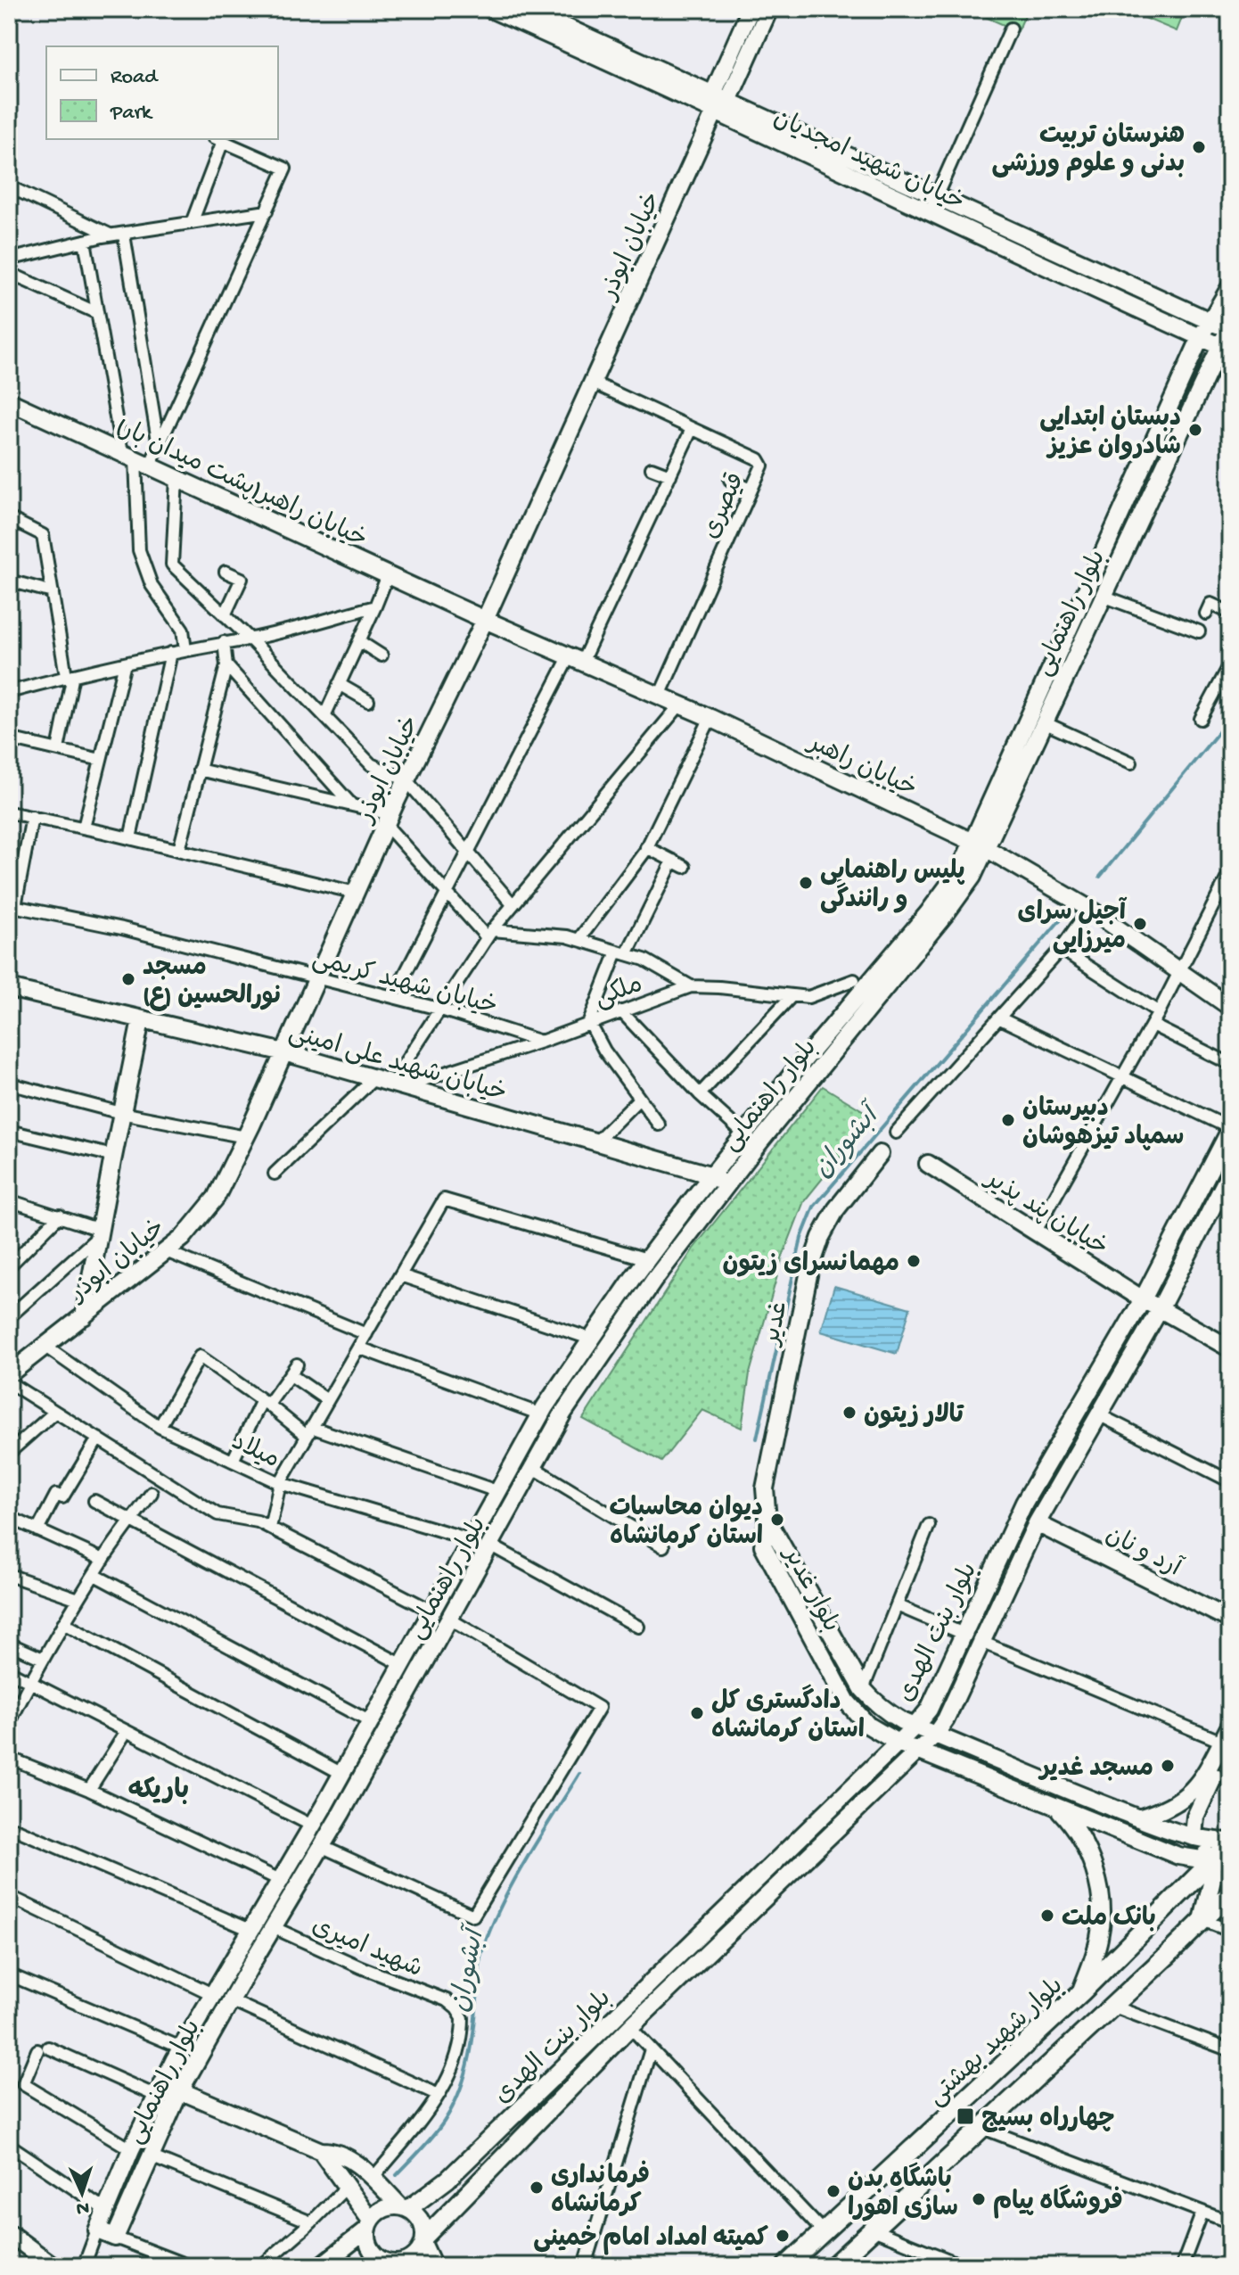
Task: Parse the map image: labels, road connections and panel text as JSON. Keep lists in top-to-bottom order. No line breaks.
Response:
{"streets":{"main road":["خیابان شهید امجدیان","خیابان ابوذر","خیابان راهبر(پشت میدان بار)","بلوار راهنمایی","خیابان راهبر","خیابان شهید علی امینی","خیابان پند پذیر","غدیر","آرد و نان","بلوار غدیر","بلوار بنت الهدی","بلوار شهید بهشتی"],"street":["قیصری","خیابان شهید کریمی","ملکی","میلاد","شهید امیری"]},"crossings":[["خیابان شهید امجدیان","خیابان ابوذر"],["خیابان شهید امجدیان","بلوار راهنمایی"],["خیابان ابوذر","قیصری"],["خیابان ابوذر","خیابان راهبر"],["خیابان ابوذر","خیابان شهید کریمی"],["خیابان ابوذر","خیابان شهید علی امینی"],["خیابان ابوذر","میلاد"],["خیابان راهبر(پشت میدان بار)","خیابان راهبر"],["قیصری","خیابان راهبر"],["بلوار راهنمایی","خیابان راهبر"],["بلوار راهنمایی","خیابان شهید علی امینی"],["بلوار راهنمایی","میلاد"],["بلوار راهنمایی","شهید امیری"],["خیابان شهید کریمی","ملکی"],["ملکی","خیابان شهید علی امینی"],["خیابان پند پذیر","بلوار بنت الهدی"],["غدیر","بلوار غدیر"],["آرد و نان","بلوار بنت الهدی"],["بلوار غدیر","بلوار بنت الهدی"],["بلوار غدیر","بلوار شهید بهشتی"]],"districts":["باریکه"],"water":["آبشوران"],"places":{"other":["هنرستان تربیت بدنی و علوم ورزشی","دبستان ابتدایی شادروان عزیز","پلیس راهنمایی و رانندگی","آجیل سرای میرزایی","مسجد نورالحسین (ع)","دبیرستان سمپاد تیزهوشان","مهمانسرای زیتون","تالار زیتون","دیوان محاسبات استان کرمانشاه","دادگستری کل استان کرمانشاه","مسجد غدیر","بانک ملت","فرمانداری کرمانشاه","باشگاه بدن سازی اهورا","فروشگاه پیام","کمیته امداد امام خمینی"],"transit":["چهارراه بسیج"]},"legend":["Road","Park"],"north":"bottom"}
